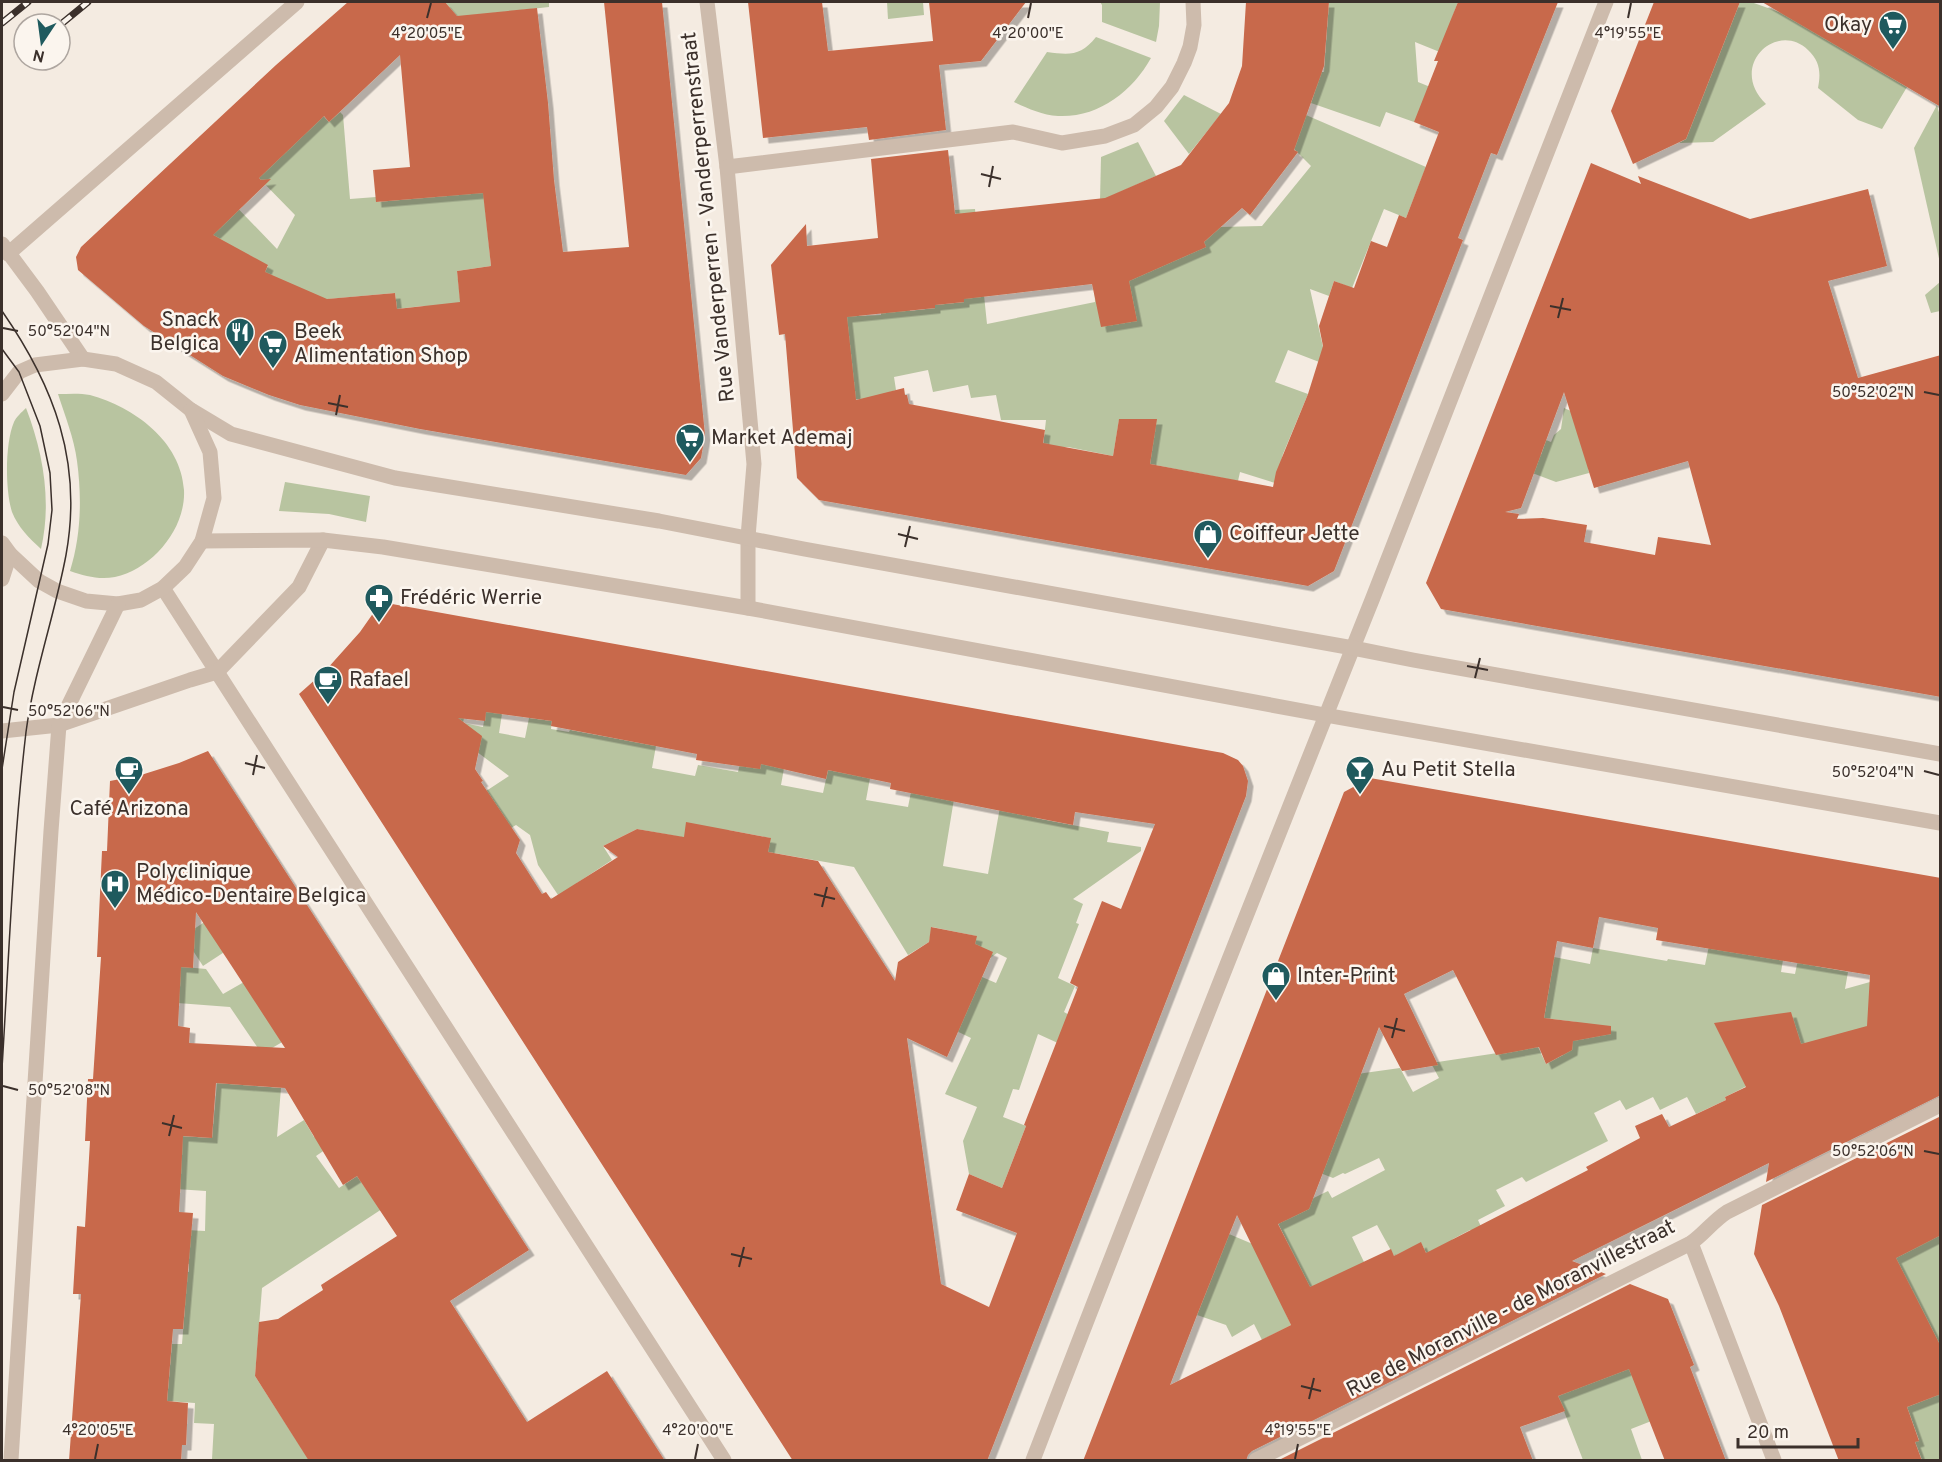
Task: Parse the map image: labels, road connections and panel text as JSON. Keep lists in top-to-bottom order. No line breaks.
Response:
{"streets":{"street":["Rue Vanderperren - Vanderperrenstraat","Rue de Moranville - de Moranvillestraat"]},"places":{"supermarket":["Okay","Beek Alimentation Shop","Market Ademaj"],"restaurant":["Snack Belgica"],"shop":["Coiffeur Jette","Inter-Print"],"pharmacy":["Frédéric Werrie"],"cafe":["Rafael","Café Arizona"],"bar":["Au Petit Stella"],"hospital":["Polyclinique Médico-Dentaire Belgica"]},"scale_bar":"20 m","north":"bottom","coordinates":["4°20'05\"E","4°20'00\"E","4°19'55\"E","50°52'04\"N","50°52'02\"N","50°52'06\"N","50°52'08\"N"]}
